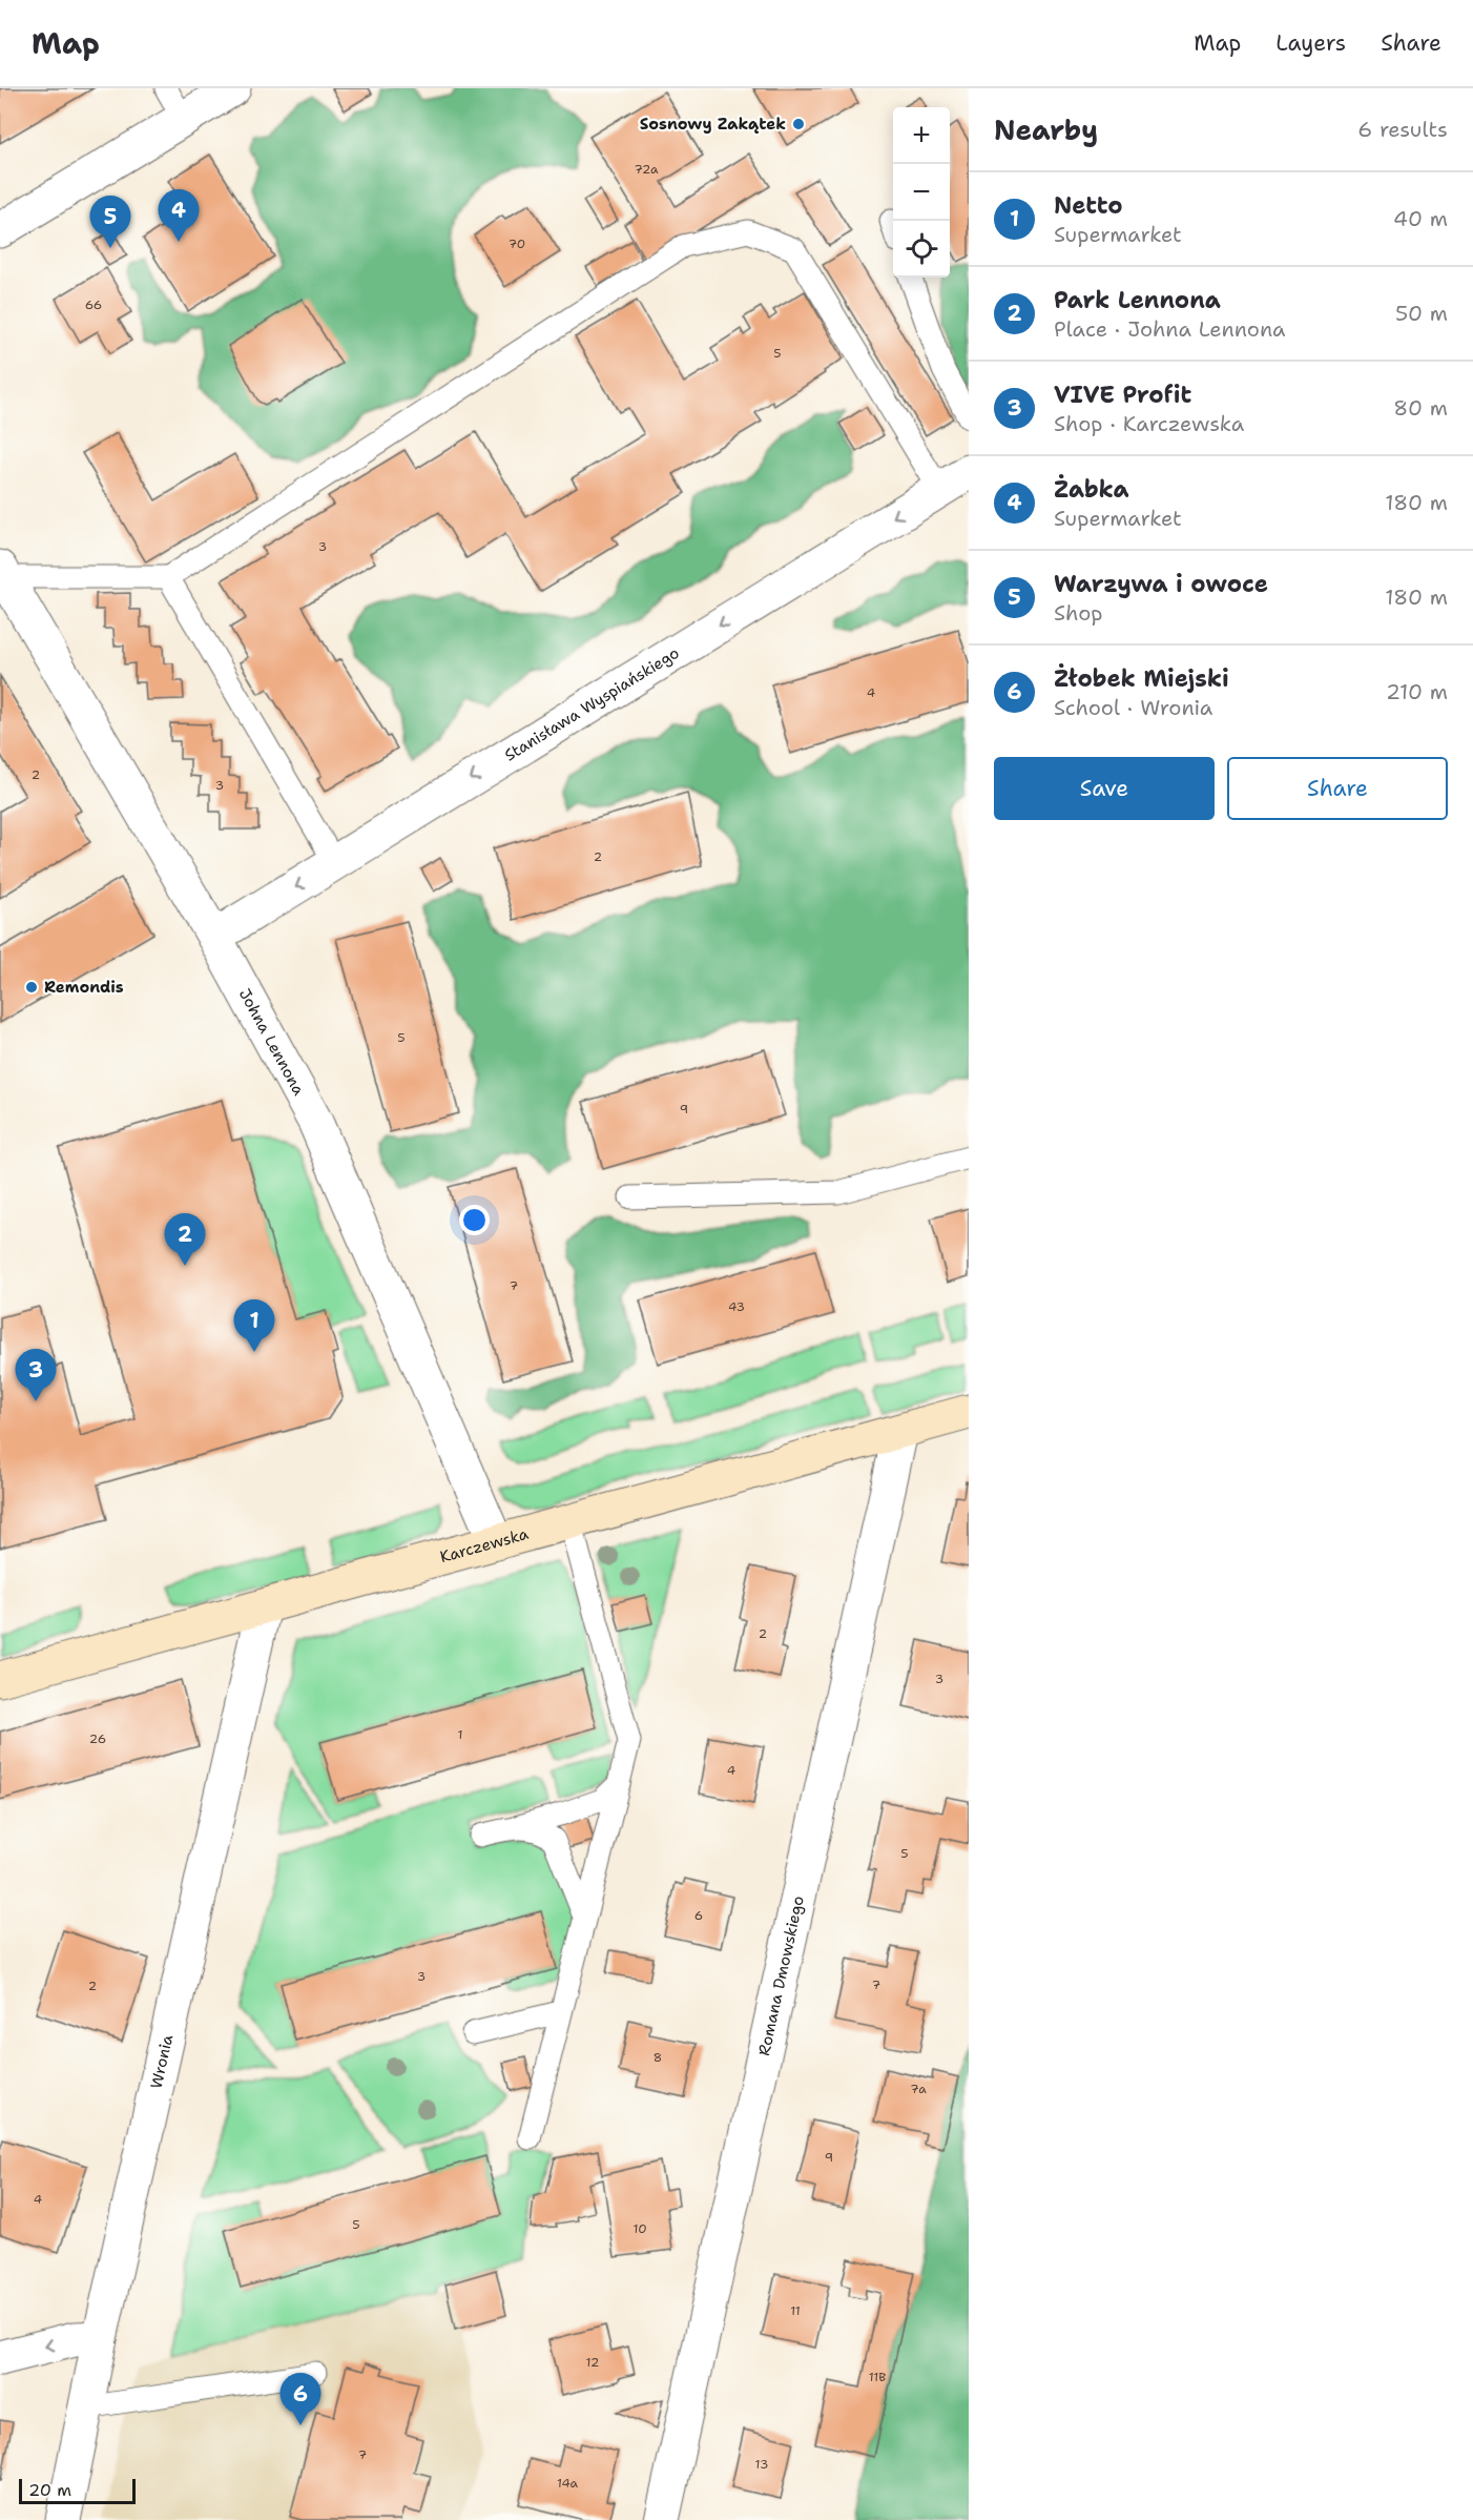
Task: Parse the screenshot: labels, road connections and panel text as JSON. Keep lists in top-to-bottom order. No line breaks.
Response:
{"streets":{"main road":["Karczewska"],"street":["Stanisława Wyspiańskiego","Johna Lennona","Romana Dmowskiego","Wronia"]},"crossings":[["Stanisława Wyspiańskiego","Johna Lennona"],["Johna Lennona","Karczewska"],["Karczewska","Romana Dmowskiego"],["Karczewska","Wronia"]],"one_way":["Stanisława Wyspiańskiego"],"places":["Sosnowy Zakątek","Remondis"],"house_numbers":["72a","70","66","5","3","4","2","3","2","5","9","7","43","2","3","1","26","4","5","6","3","7","2","8","7a","9","4","5","10","11","12","11B","7","13","14a"],"scale_bar":"20 m","page":{"header":"Map","nav":["Map","Layers","Share"],"heading":["Nearby","6 results"],"map_buttons":["+","−"],"list":[{"mark":"1","name":"Netto","note":"Supermarket","value":"40 m"},{"mark":"2","name":"Park Lennona","note":"Place · Johna Lennona","value":"50 m"},{"mark":"3","name":"VIVE Profit","note":"Shop · Karczewska","value":"80 m"},{"mark":"4","name":"Żabka","note":"Supermarket","value":"180 m"},{"mark":"5","name":"Warzywa i owoce","note":"Shop","value":"180 m"},{"mark":"6","name":"Żłobek Miejski","note":"School · Wronia","value":"210 m"}],"pins":["4","5","2","1","3","6"],"buttons":["Save","Share"],"scale":"20 m"}}
